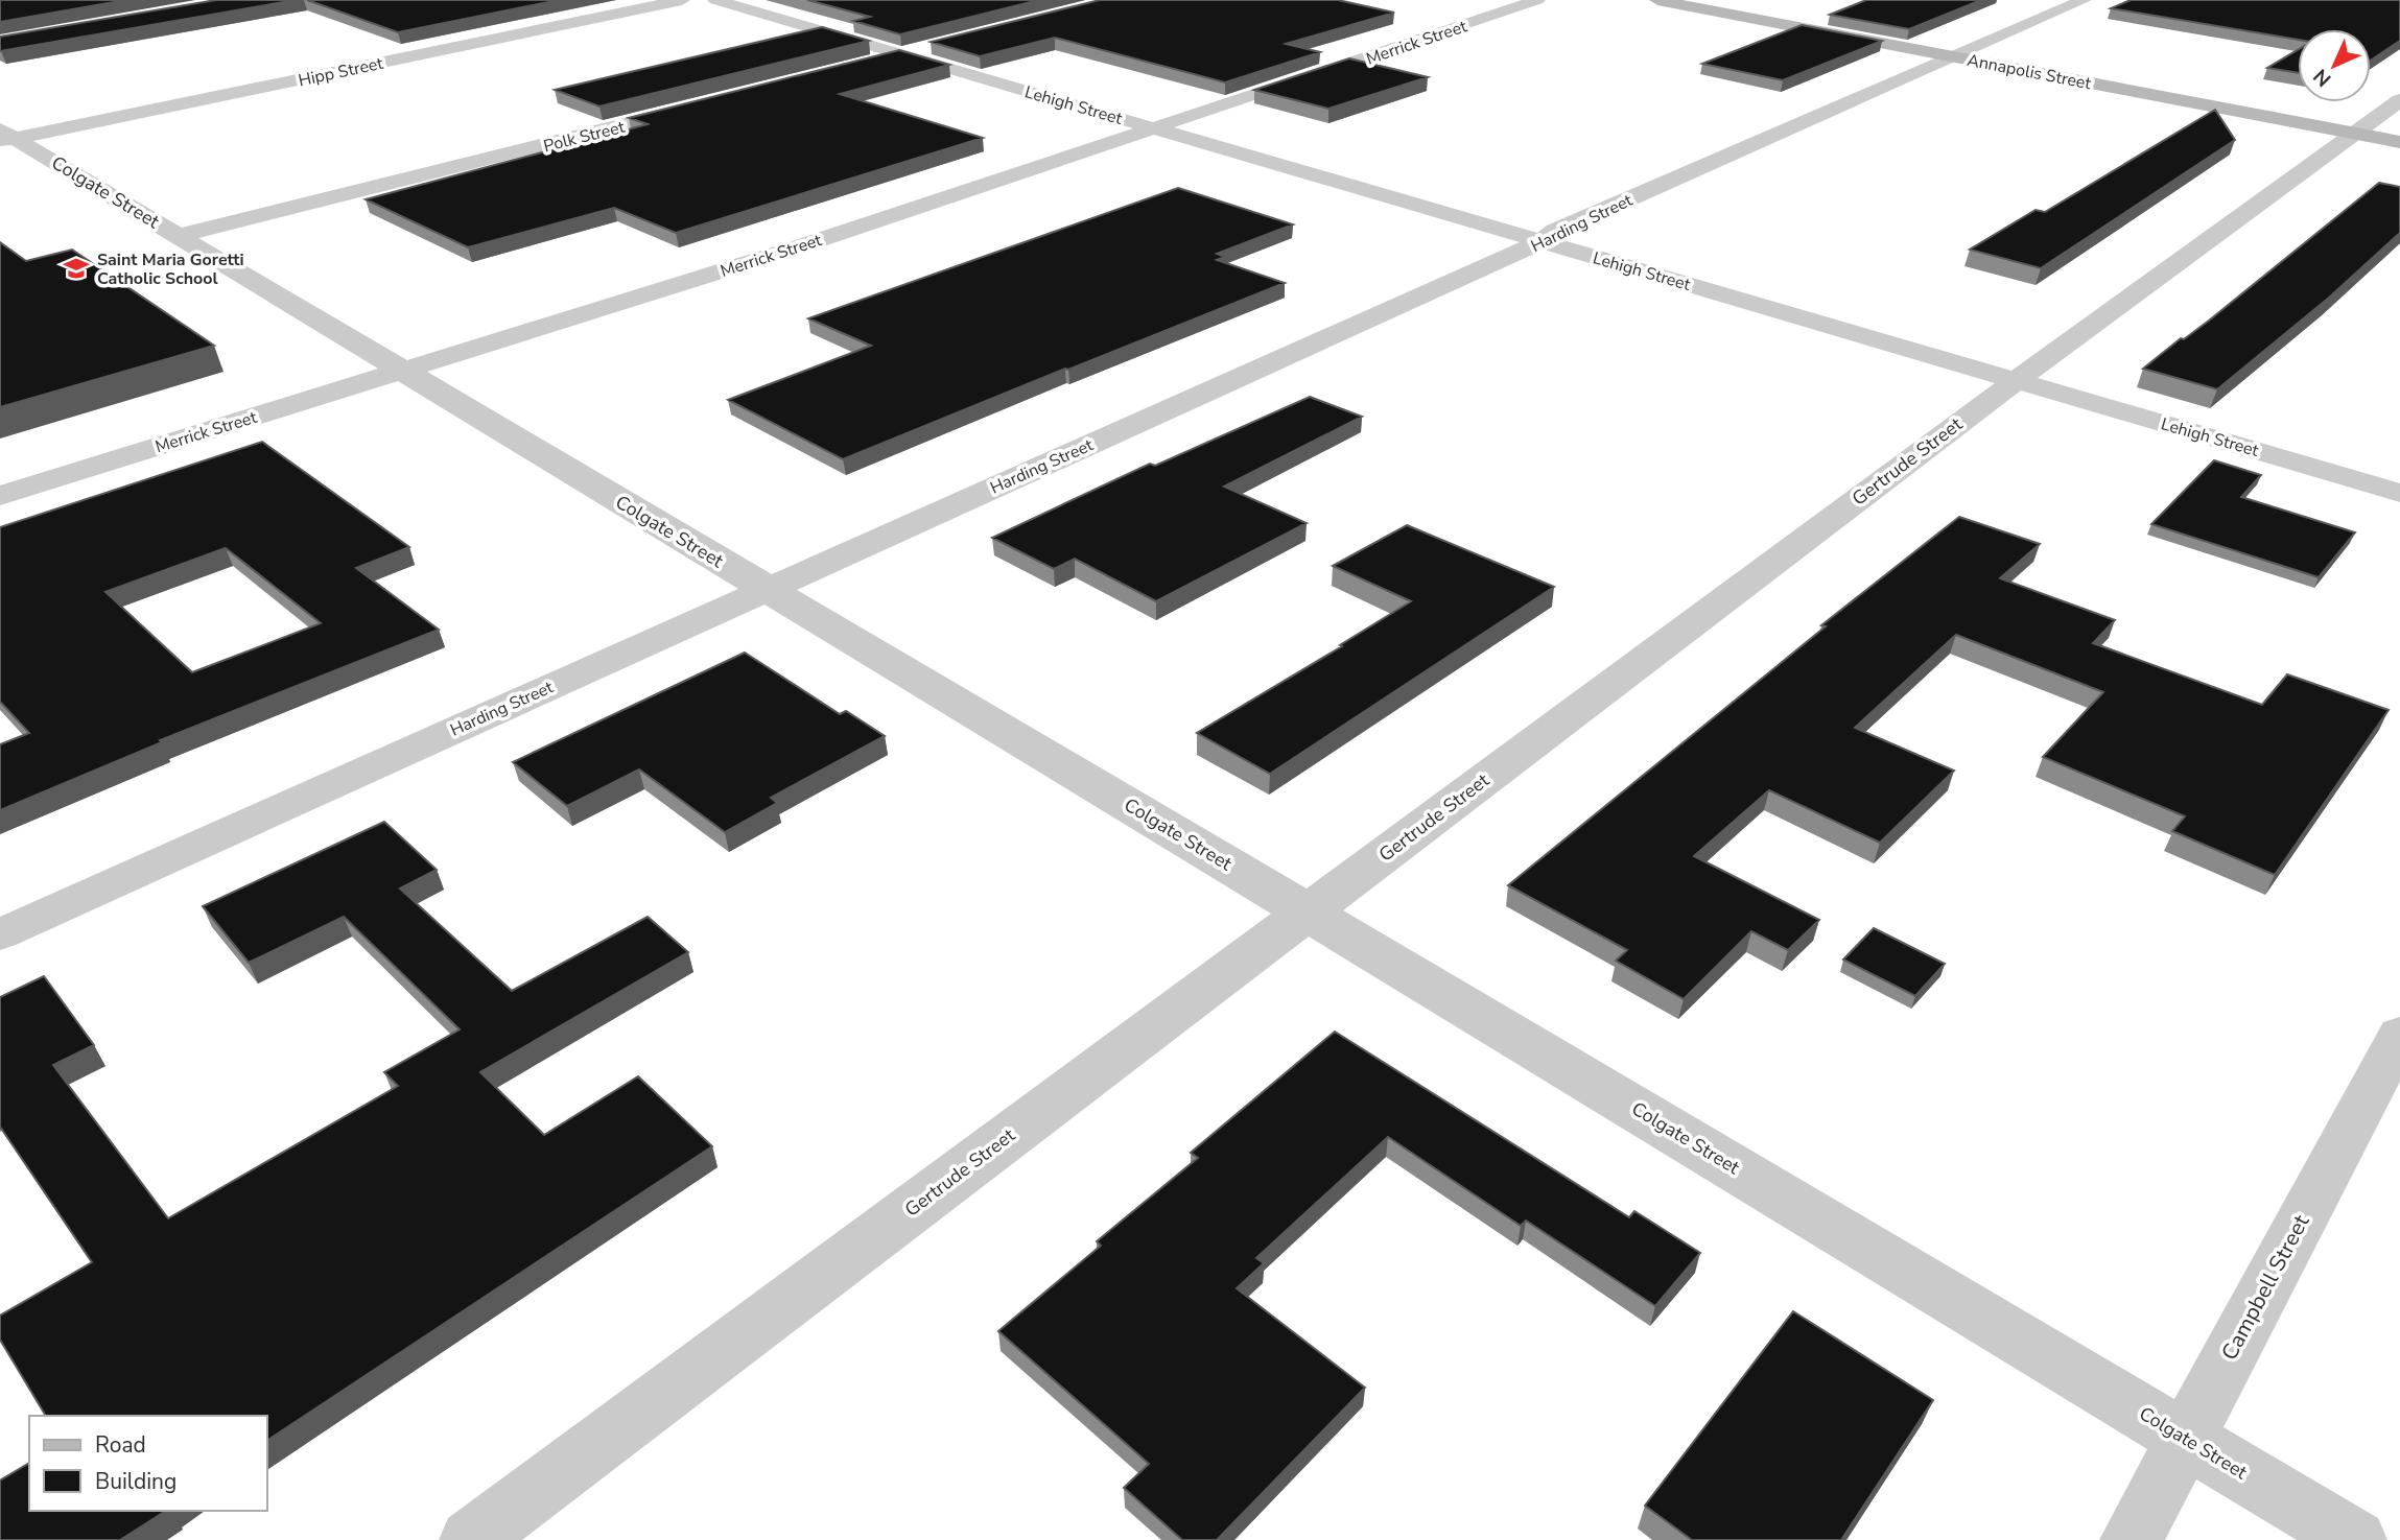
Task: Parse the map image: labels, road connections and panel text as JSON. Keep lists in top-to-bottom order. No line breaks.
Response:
{"streets":{"street":["Merrick Street","Hipp Street","Annapolis Street","Lehigh Street","Polk Street","Colgate Street","Harding Street","Gertrude Street","Campbell Street"]},"crossings":[["Merrick Street","Lehigh Street"],["Merrick Street","Colgate Street"],["Hipp Street","Colgate Street"],["Annapolis Street","Harding Street"],["Annapolis Street","Gertrude Street"],["Lehigh Street","Harding Street"],["Lehigh Street","Gertrude Street"],["Polk Street","Colgate Street"],["Colgate Street","Harding Street"],["Colgate Street","Gertrude Street"],["Colgate Street","Campbell Street"]],"places":{"school or university":["Saint Maria Goretti Catholic School"]},"legend":["Road","Building"],"north":"bottom left"}
